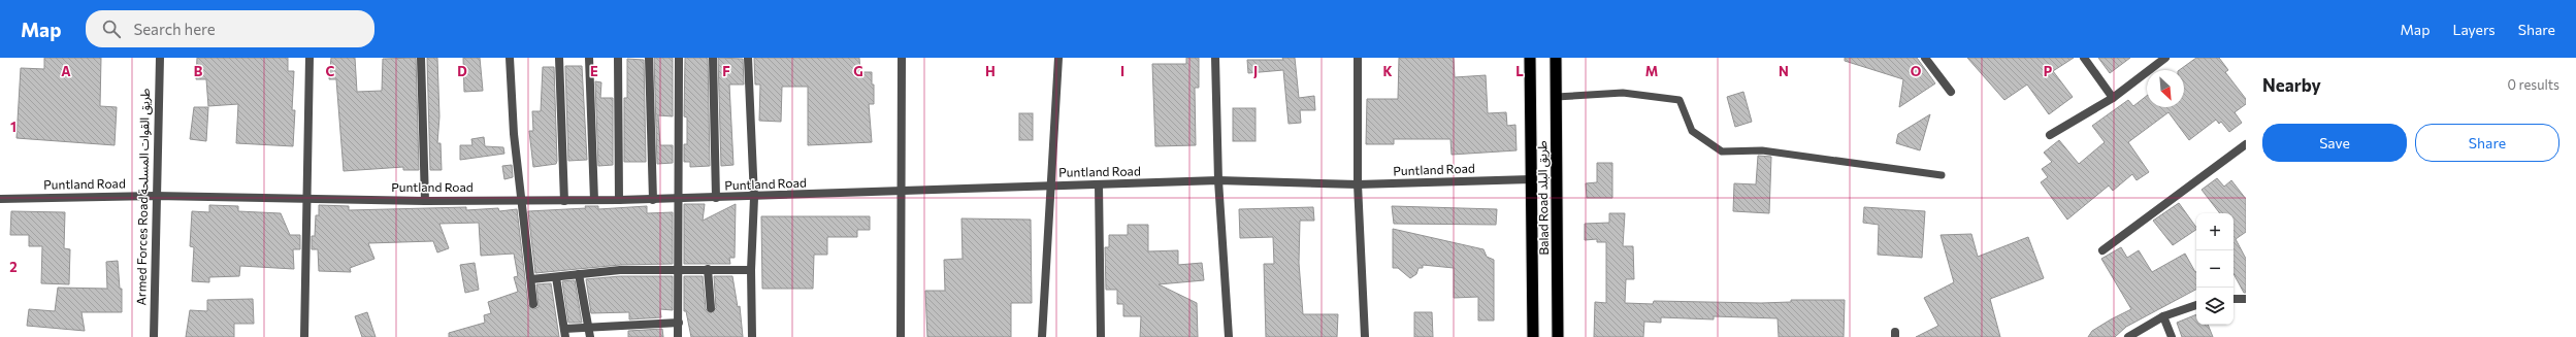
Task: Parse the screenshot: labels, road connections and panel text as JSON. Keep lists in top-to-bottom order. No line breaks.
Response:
{"streets":{"highway":["Balad Road طريق البلد"],"street":["Puntland Road","Armed Forces Road طريق القوات المسلحة"]},"crossings":[["Puntland Road","Armed Forces Road طريق القوات المسلحة"],["Puntland Road","Balad Road طريق البلد"]],"north":"bottom right","page":{"header":"Map","search":"Search here","nav":["Map","Layers","Share"],"heading":["Nearby","0 results"],"buttons":["Save","Share"],"map_buttons":["+","−"]},"grid":{"columns":["A","B","C","D","E","F","G","H","I","J","K","L","M","N","O","P"],"rows":["1","2"]}}
